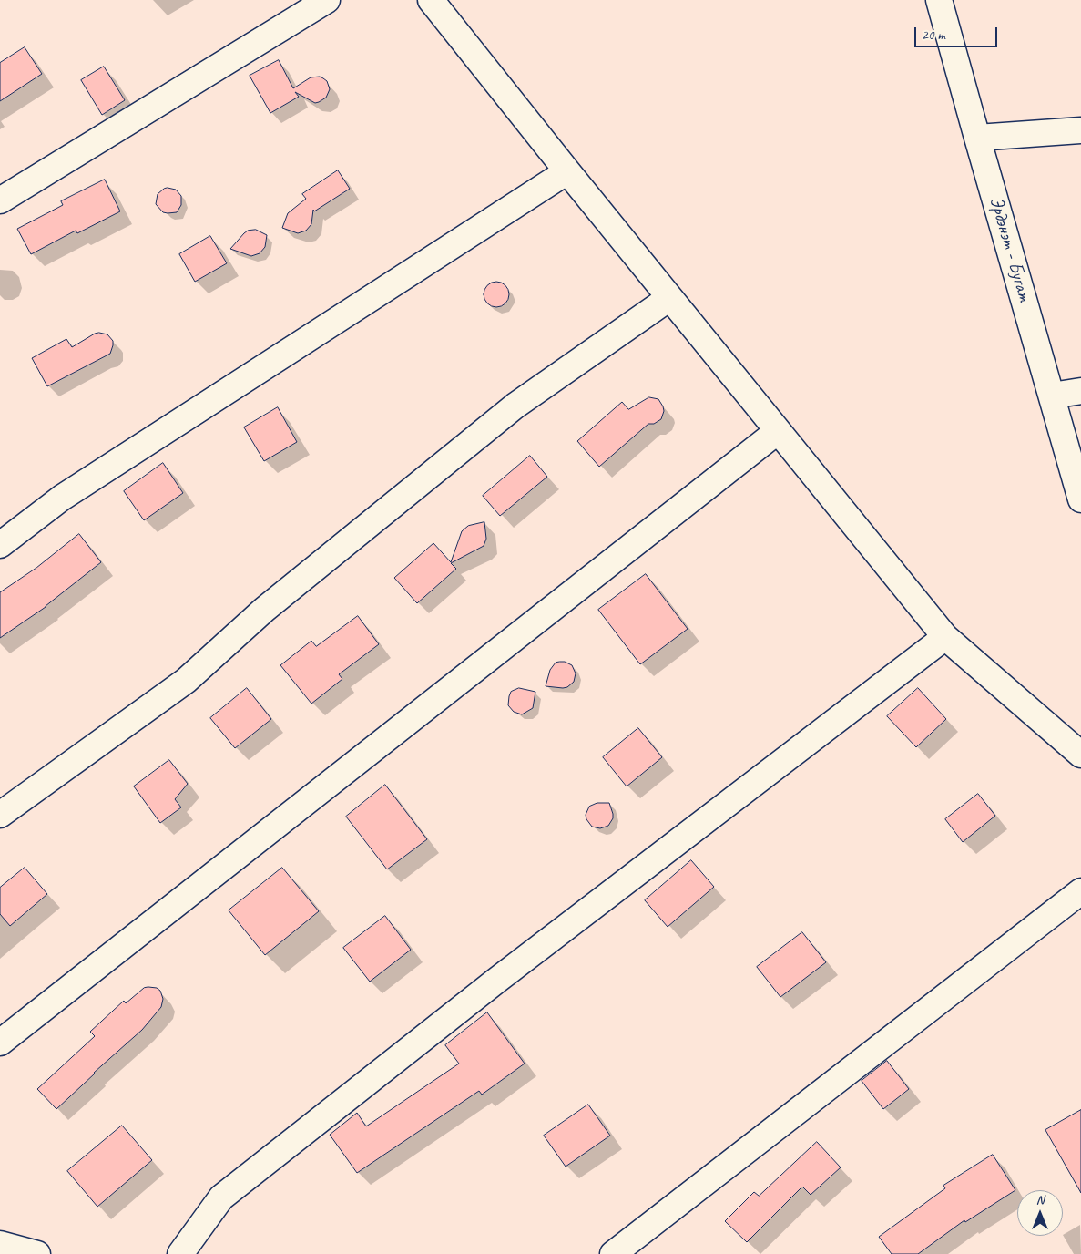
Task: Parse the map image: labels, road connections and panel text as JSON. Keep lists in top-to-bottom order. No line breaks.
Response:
{"streets":{"street":["Эрдэнэт - Бугат"]},"scale_bar":"20 m","north":"top"}
